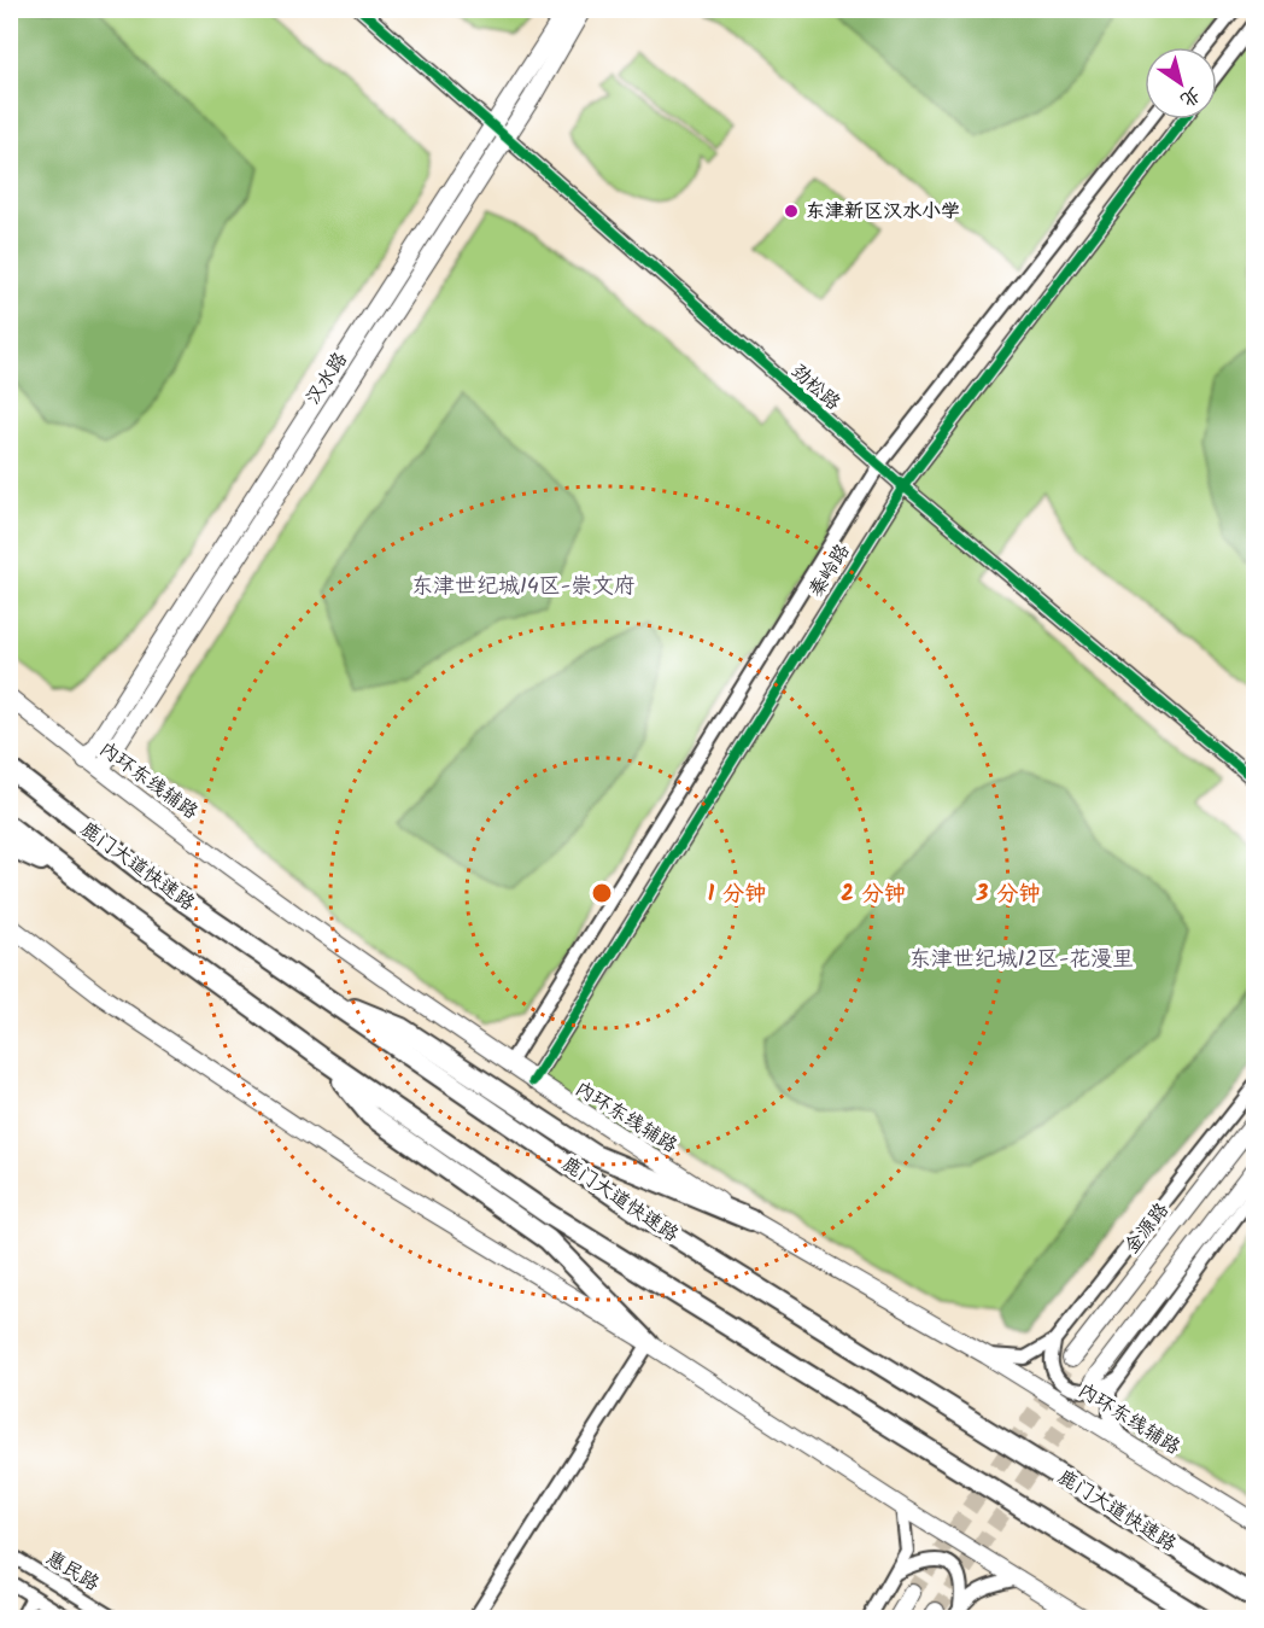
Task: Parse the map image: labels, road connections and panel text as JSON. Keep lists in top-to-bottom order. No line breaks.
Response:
{"streets":{"highway":["鹿门大道快速路"],"main road":["汉水路","内环东线辅路","金源路"],"street":["劲松路","秦岭路","惠民路"]},"crossings":[["汉水路","劲松路"],["汉水路","内环东线辅路"],["劲松路","秦岭路"],["秦岭路","内环东线辅路"]],"districts":["东津世纪城14区-崇文府","东津世纪城12区-花漫里"],"places":["东津新区汉水小学"],"north":"bottom right","rings":["1 分钟","2 分钟","3 分钟"]}
